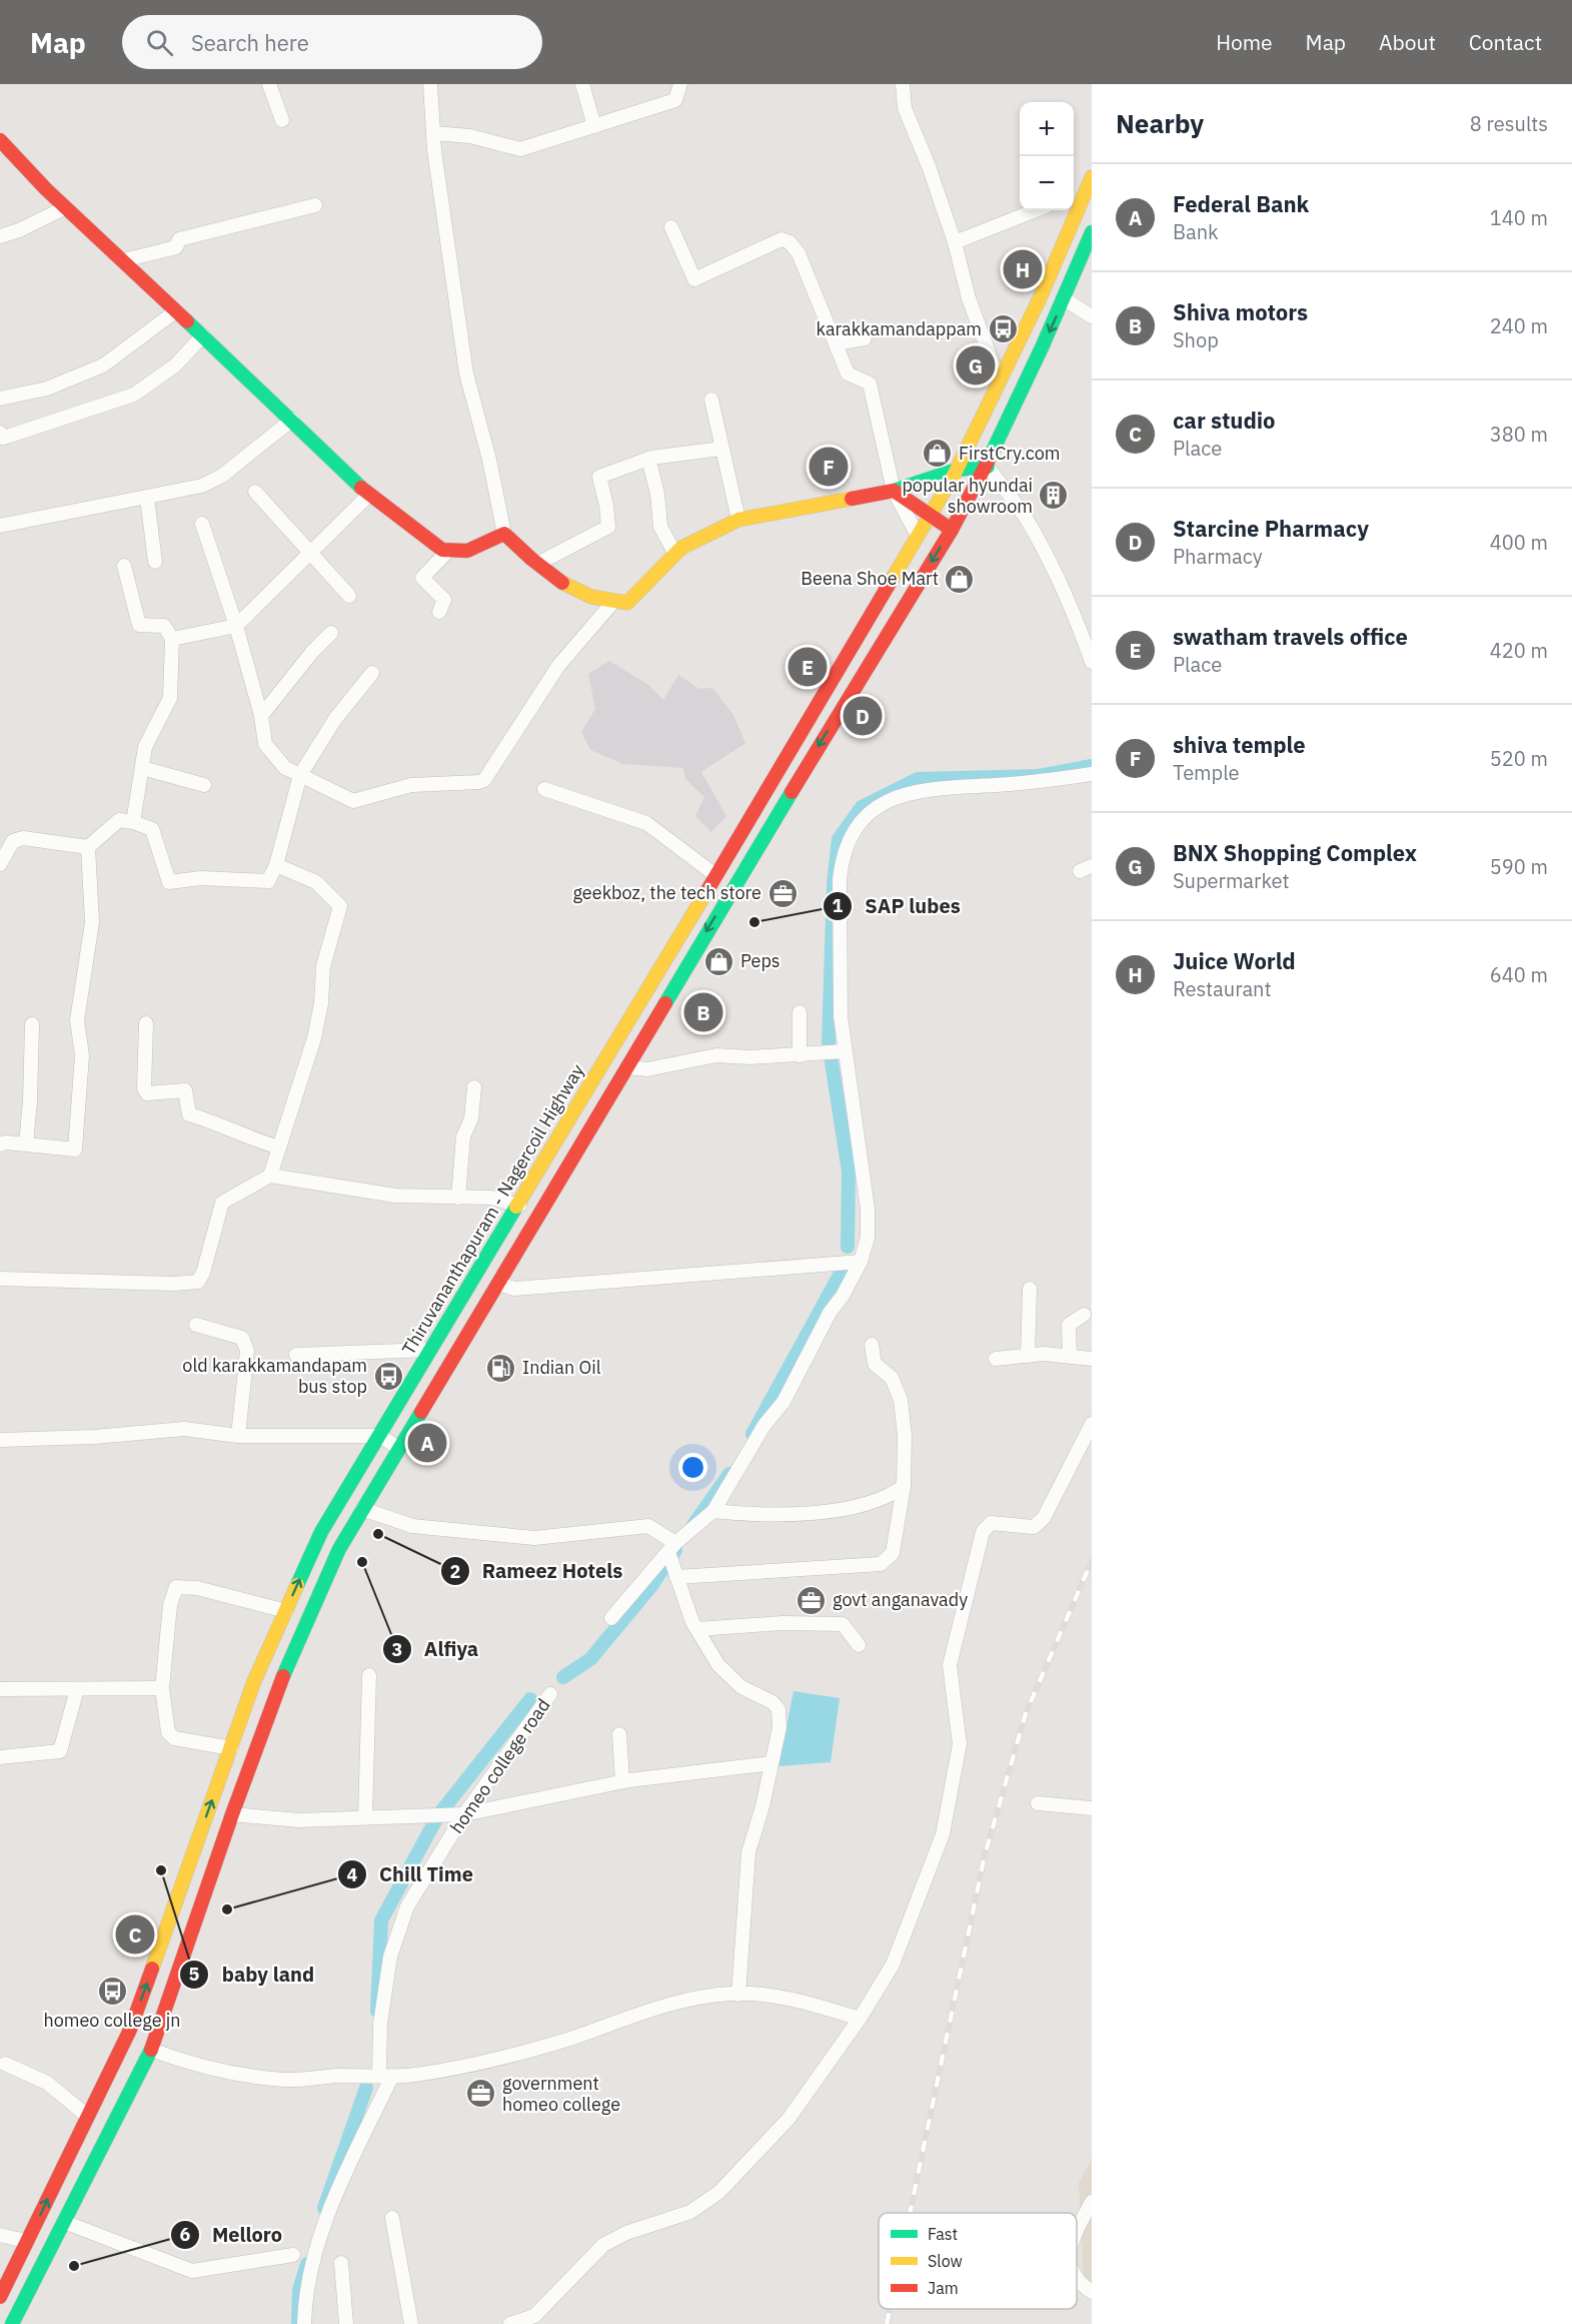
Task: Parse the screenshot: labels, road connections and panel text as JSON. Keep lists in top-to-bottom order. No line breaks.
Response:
{"streets":{"main road":["Thiruvananthapuram - Nagercoil Highway"],"street":["homeo college road"]},"places":{"bus stop":["karakkamandappam","old karakkamandapam bus stop","homeo college jn"],"shop":["FirstCry.com","Beena Shoe Mart","Peps"],"building":["popular hyundai showroom"],"office":["geekboz, the tech store","govt anganavady","government homeo college"],"other":["SAP lubes","Rameez Hotels","Alfiya","baby land","Chill Time","Melloro"],"fuel station":["Indian Oil"]},"legend":["Fast","Slow","Jam"],"page":{"header":"Map","search":"Search here","nav":["Home","Map","About","Contact"],"heading":["Nearby","8 results"],"map_buttons":["+","−"],"list":[{"mark":"A","name":"Federal Bank","note":"Bank","value":"140 m"},{"mark":"B","name":"Shiva motors","note":"Shop","value":"240 m"},{"mark":"C","name":"car studio","note":"Place","value":"380 m"},{"mark":"D","name":"Starcine Pharmacy","note":"Pharmacy","value":"400 m"},{"mark":"E","name":"swatham travels office","note":"Place","value":"420 m"},{"mark":"F","name":"shiva temple","note":"Temple","value":"520 m"},{"mark":"G","name":"BNX Shopping Complex","note":"Supermarket","value":"590 m"},{"mark":"H","name":"Juice World","note":"Restaurant","value":"640 m"}],"pins":["H","G","F","E","D","B","A","C"]}}
